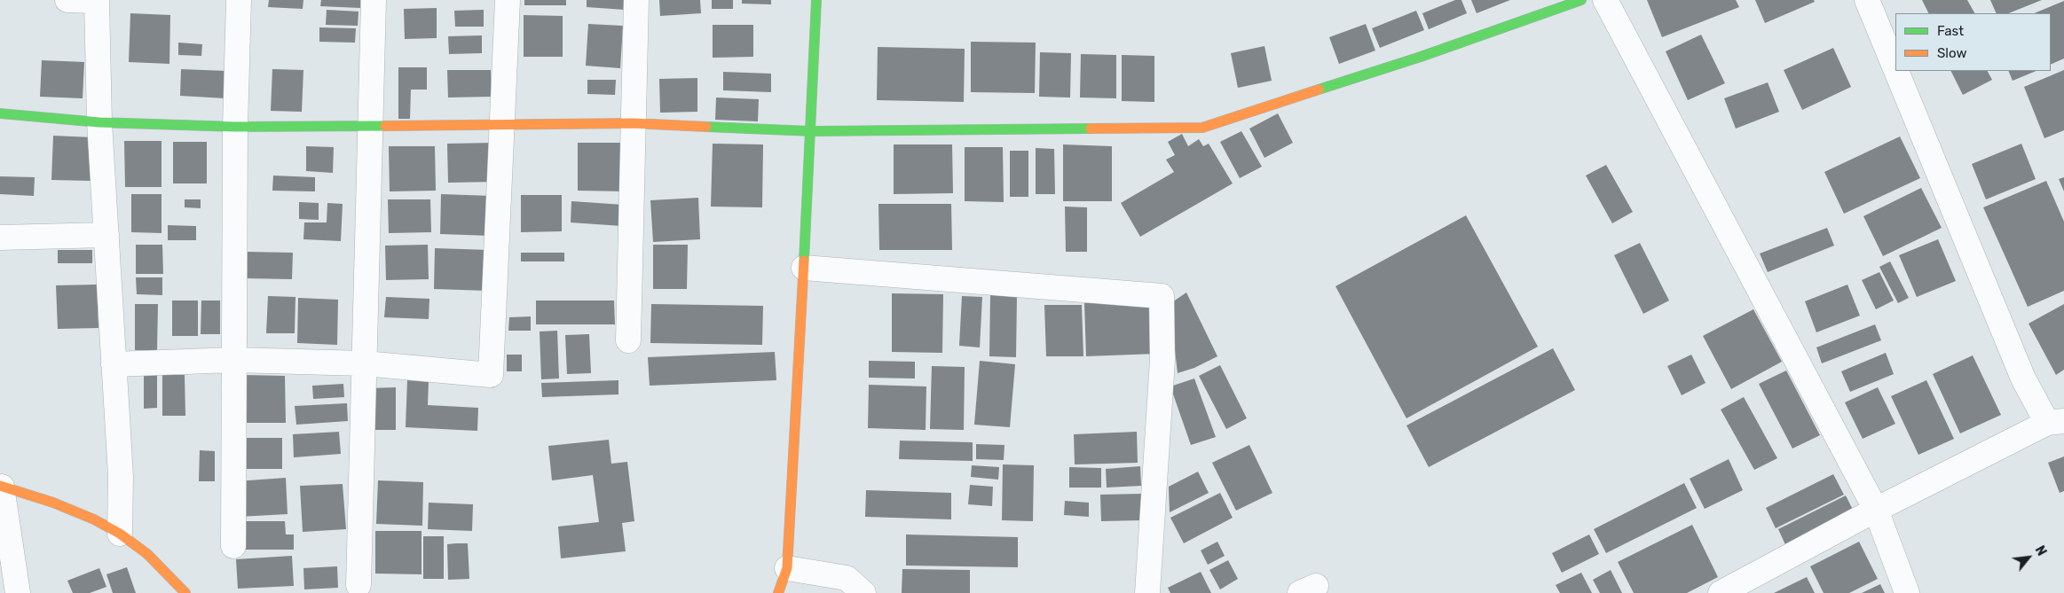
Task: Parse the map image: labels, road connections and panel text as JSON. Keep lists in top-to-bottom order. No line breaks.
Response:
{"legend":["Fast","Slow"],"north":"top right"}
